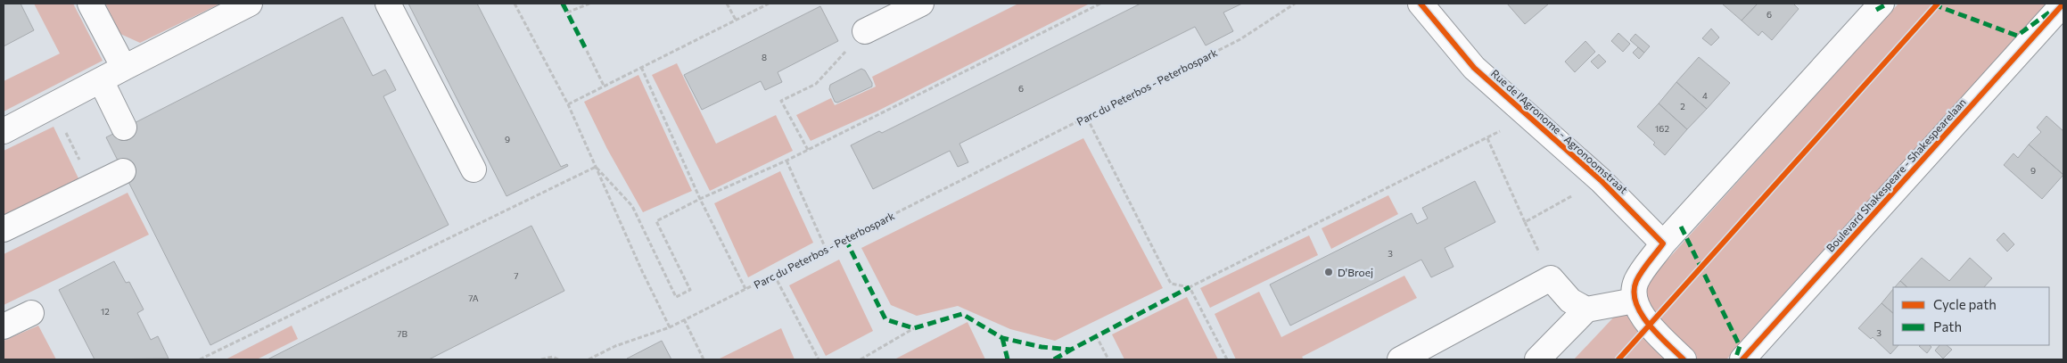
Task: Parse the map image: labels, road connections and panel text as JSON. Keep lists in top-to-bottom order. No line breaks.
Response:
{"streets":{"street":["Rue de l'Agronome - Agronoomstraat","Boulevard Shakespeare - Shakespearelaan"],"path":["Parc du Peterbos - Peterbospark"]},"places":["D'Broej"],"house_numbers":["6","8","6","4","2","162","9","9","3","7","7A","12","3","7B"],"legend":["Cycle path","Path"]}
